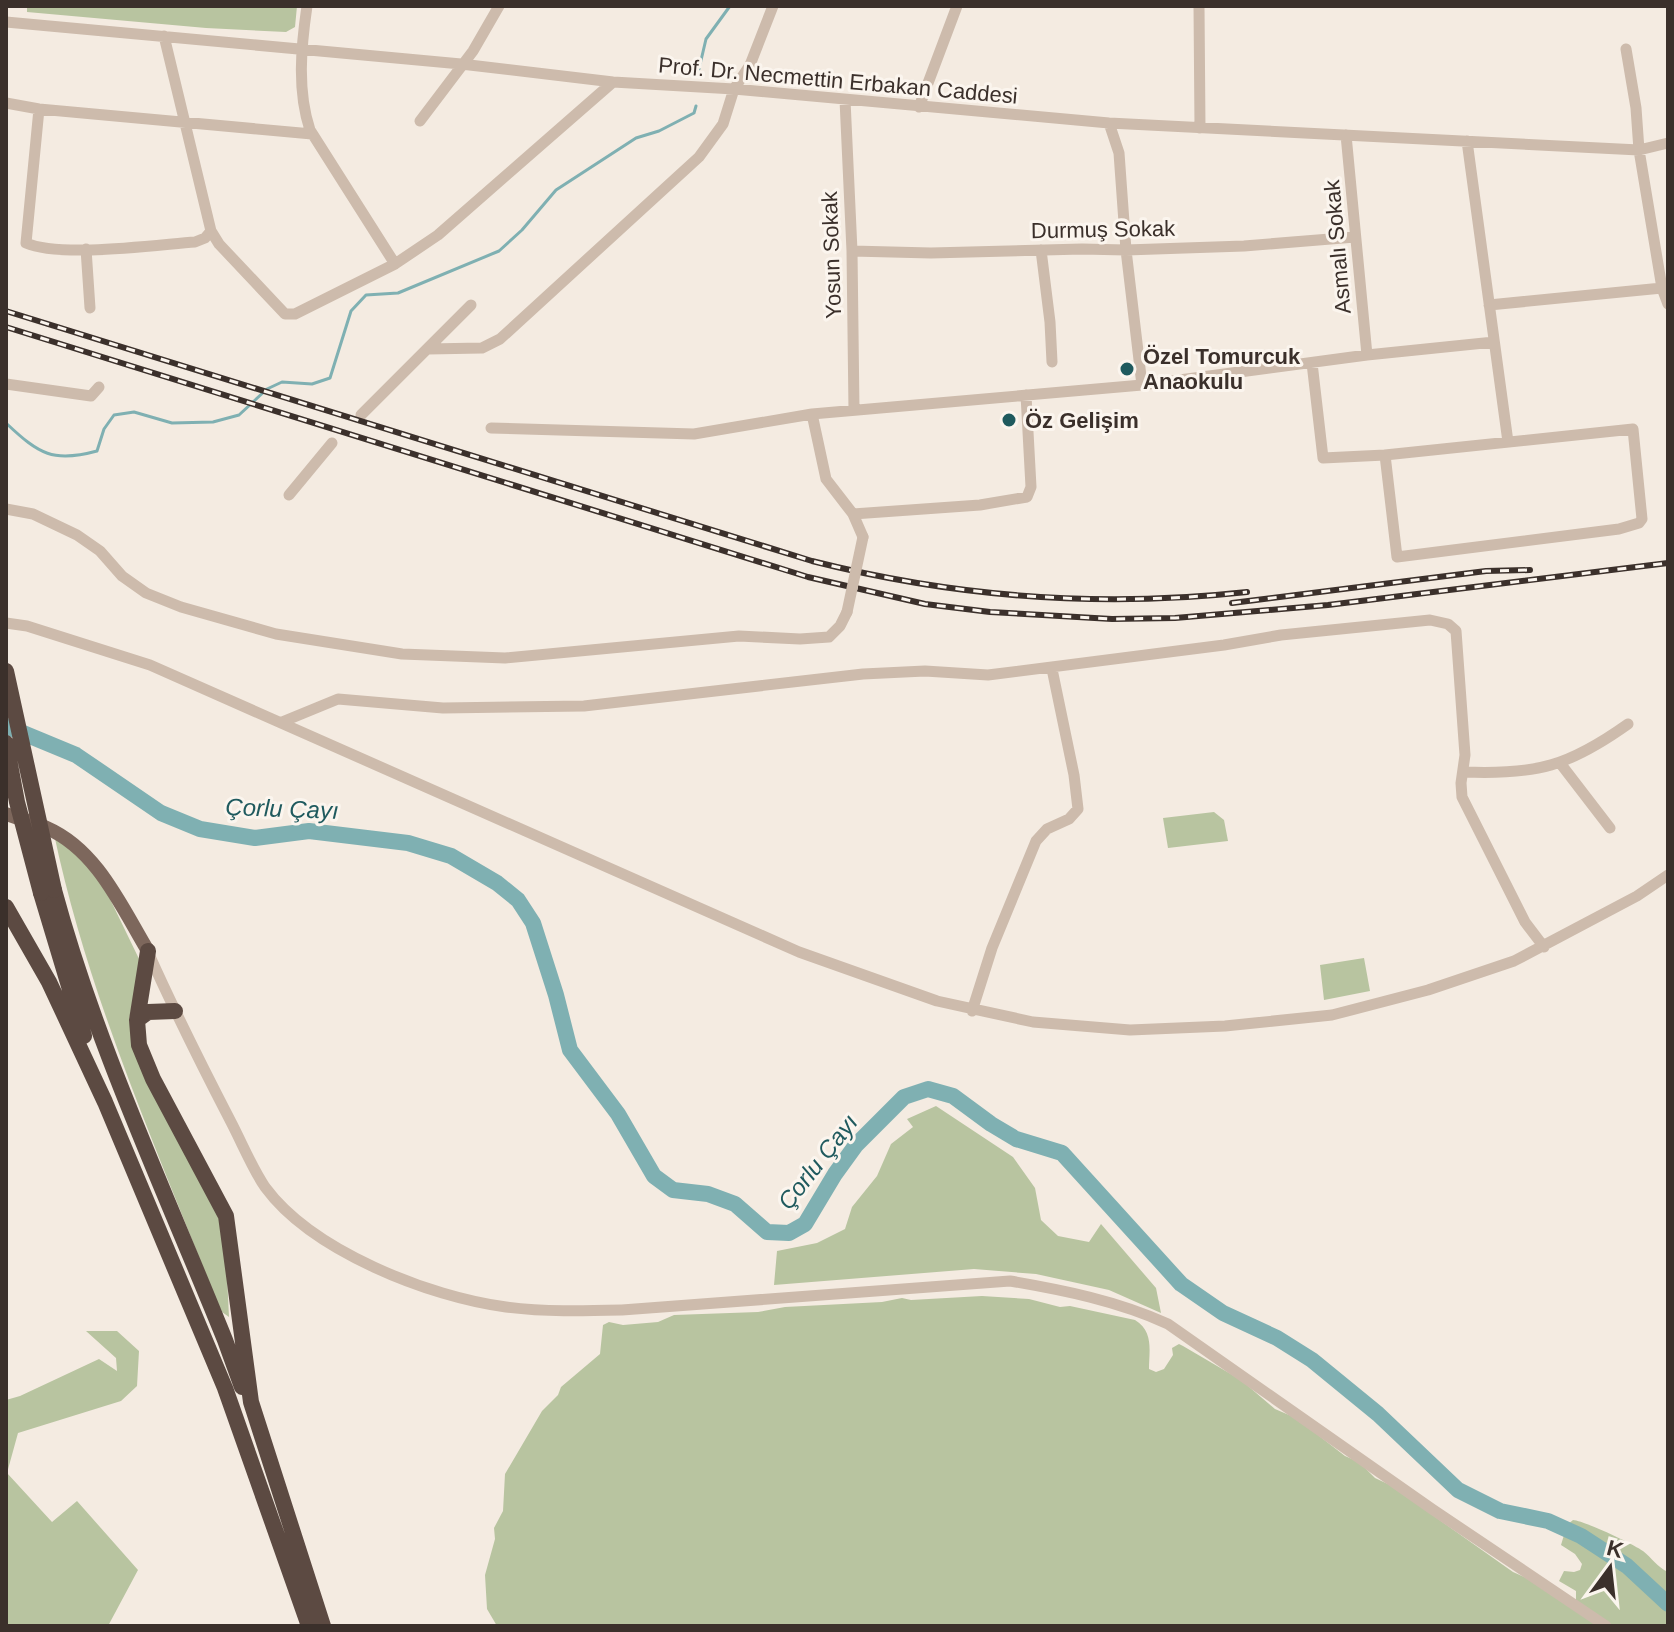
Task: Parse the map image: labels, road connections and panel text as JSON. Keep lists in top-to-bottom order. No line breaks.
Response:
{"streets":{"street":["Prof. Dr. Necmettin Erbakan Caddesi","Durmuş Sokak","Asmalı Sokak","Yosun Sokak"]},"crossings":[["Prof. Dr. Necmettin Erbakan Caddesi","Asmalı Sokak"],["Prof. Dr. Necmettin Erbakan Caddesi","Yosun Sokak"],["Durmuş Sokak","Asmalı Sokak"],["Durmuş Sokak","Yosun Sokak"]],"water":["Çorlu Çayı"],"places":["Özel Tomurcuk Anaokulu","Öz Gelişim"],"north":"top"}
